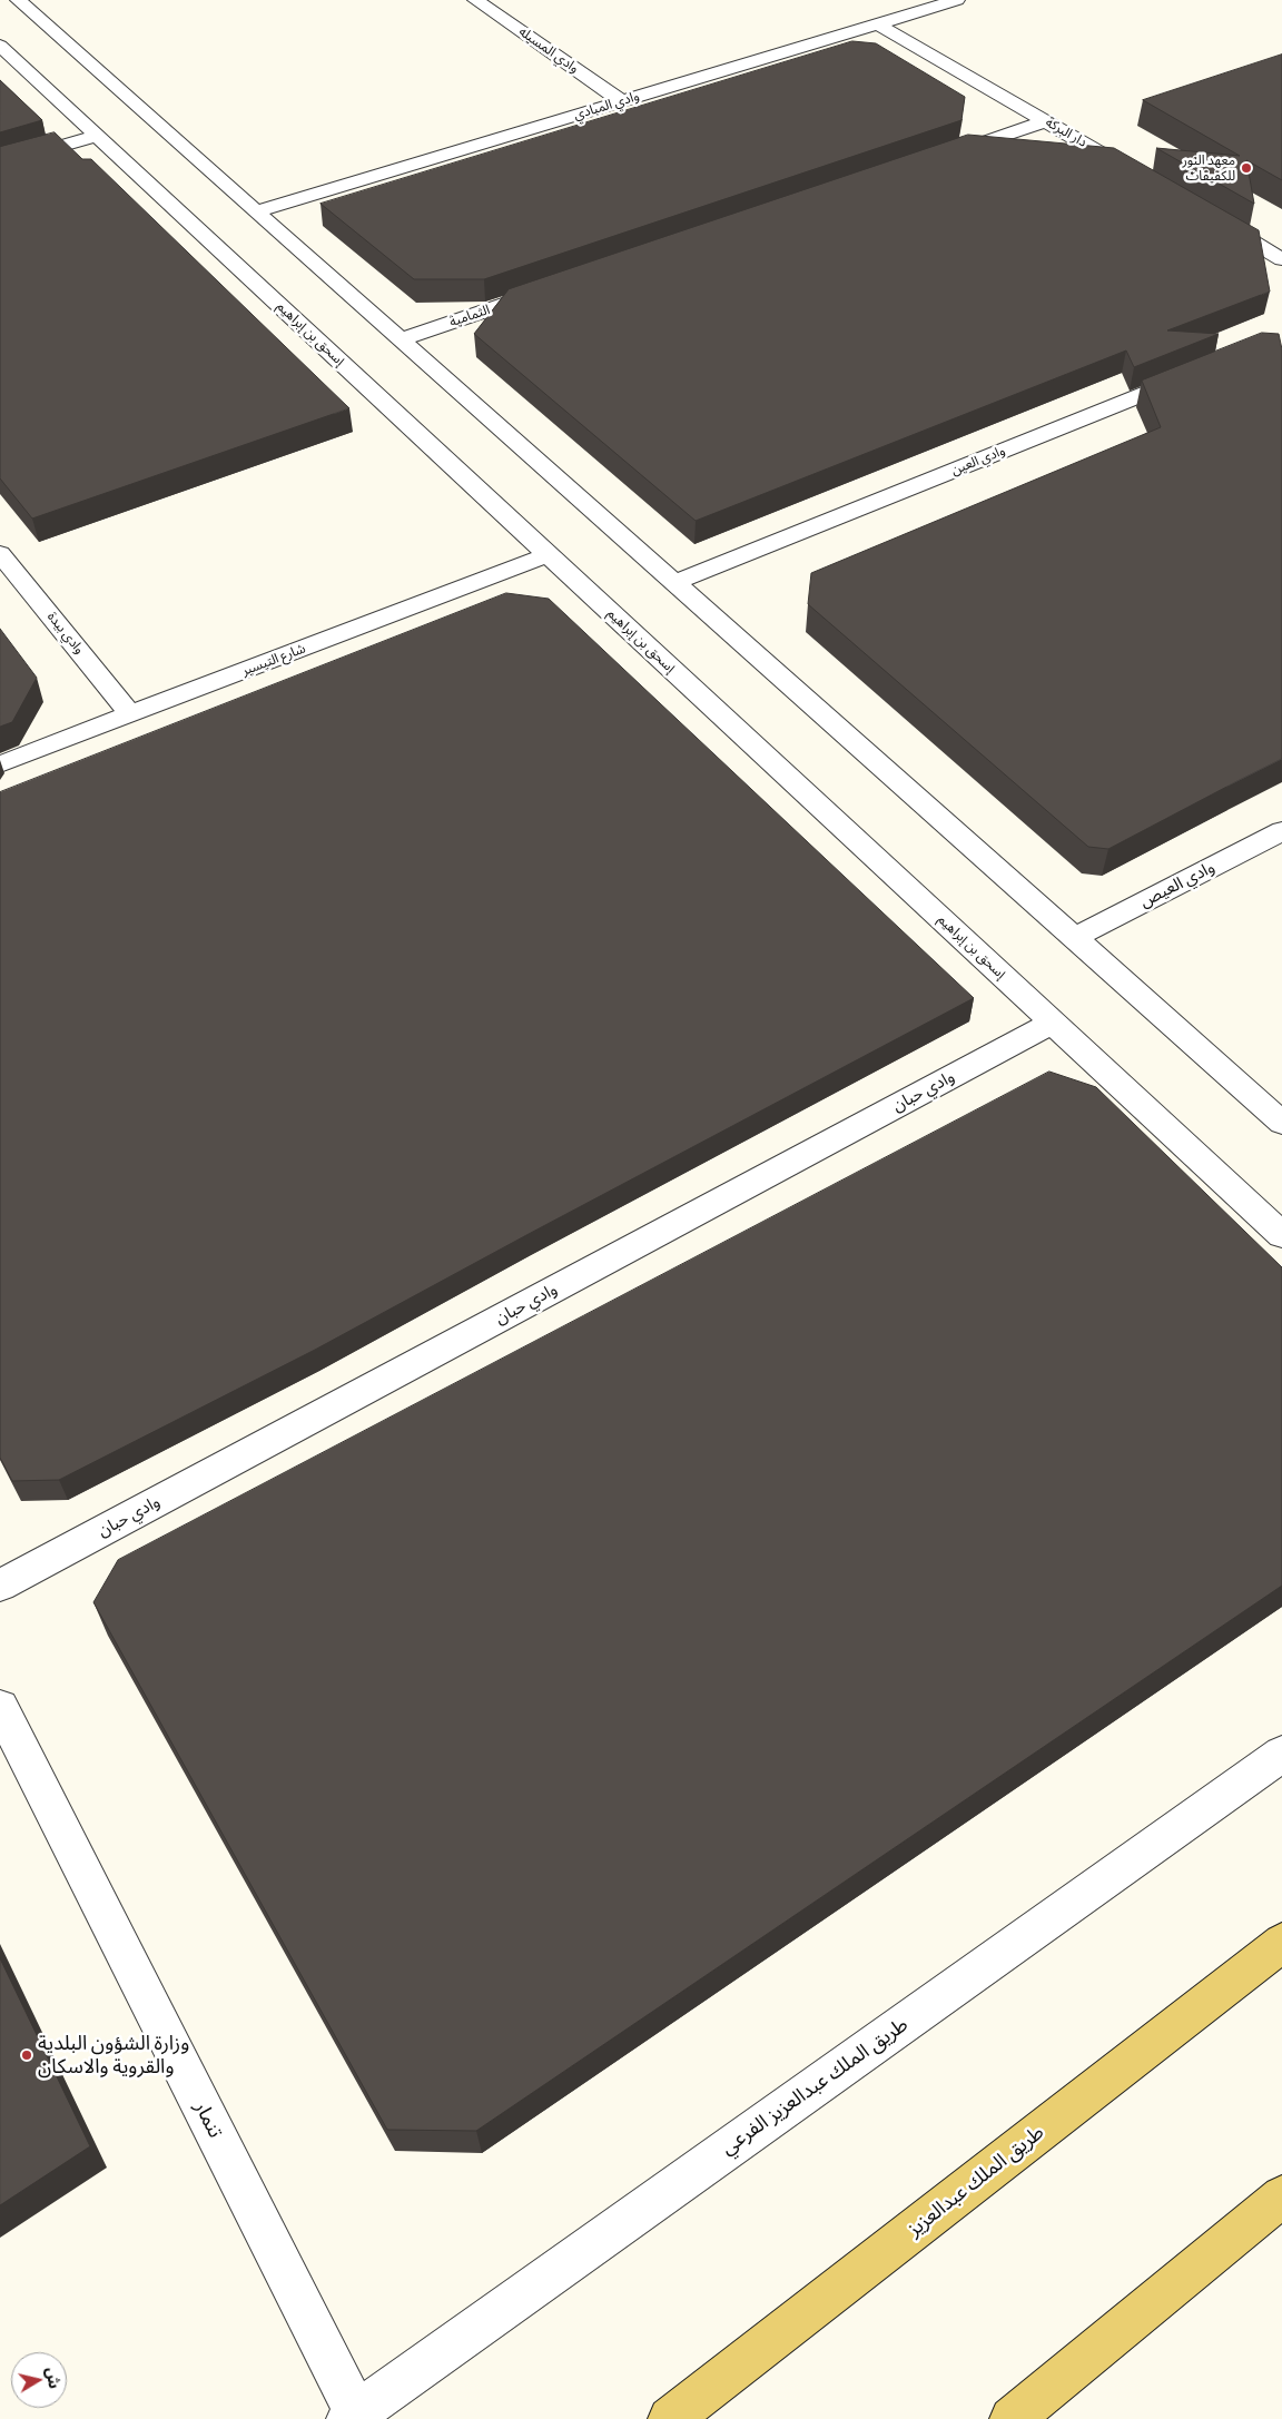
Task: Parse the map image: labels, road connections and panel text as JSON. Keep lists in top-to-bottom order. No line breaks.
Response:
{"streets":{"main road":["طريق الملك عبدالعزيز"],"street":["وادي المسيله","وادي المبادي","دار البركة","الثمامية","إسحق بن إبراهيم","وادي العين","وادي بيدة","شارع التيسير","وادي العيص","وادي حبان","طريق الملك عبدالعزيز الفرعي","تنمار"]},"crossings":[["وادي المسيله","وادي المبادي"],["وادي المبادي","دار البركة"],["إسحق بن إبراهيم","شارع التيسير"],["إسحق بن إبراهيم","وادي حبان"],["وادي بيدة","شارع التيسير"],["طريق الملك عبدالعزيز الفرعي","تنمار"]],"places":["معهد النور للكفيفات","وزارة الشؤون البلدية والقروية والاسكان"],"north":"right"}
